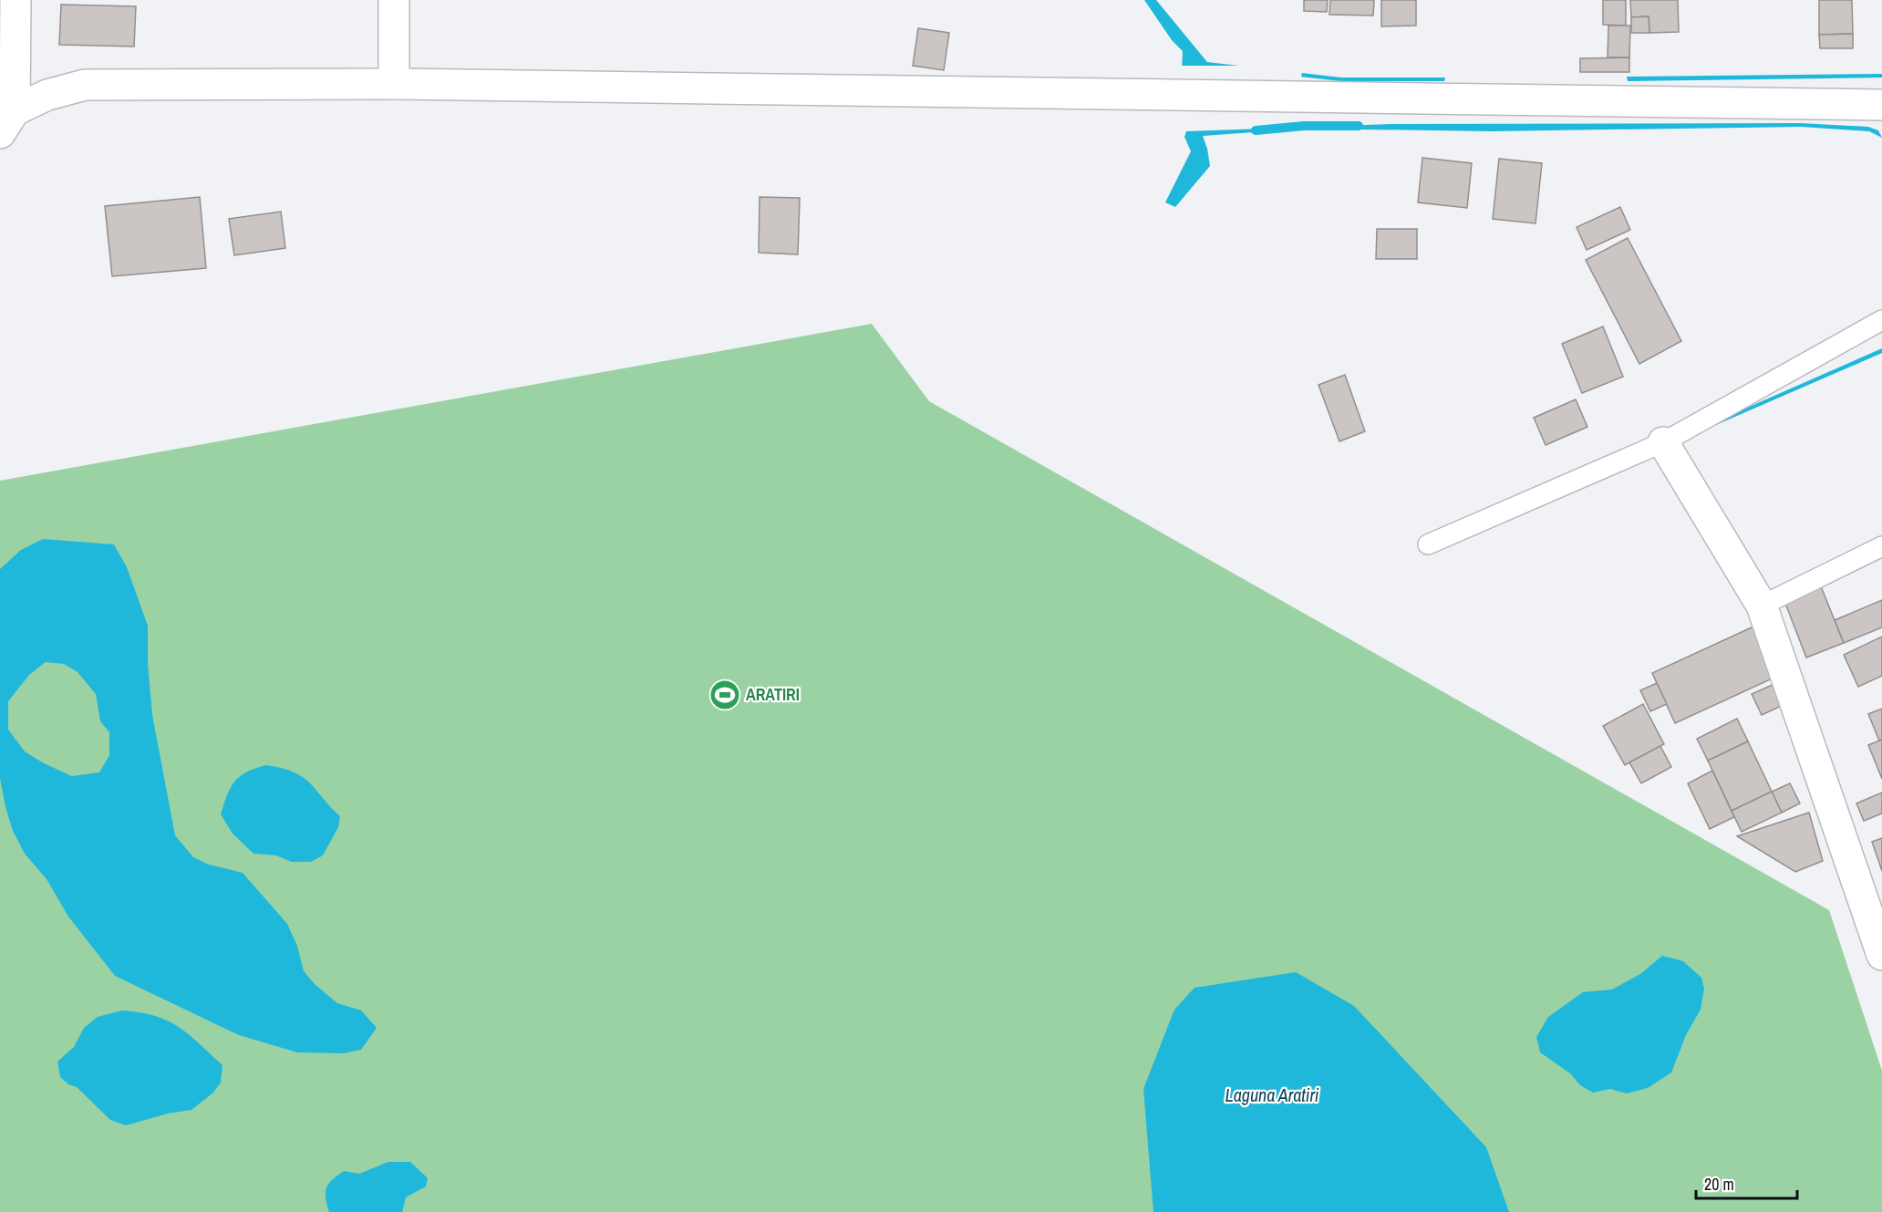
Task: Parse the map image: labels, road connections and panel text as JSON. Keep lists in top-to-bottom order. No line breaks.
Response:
{"water":["Laguna Aratiri"],"places":{"sports":["ARATIRI"]},"scale_bar":"20 m"}
